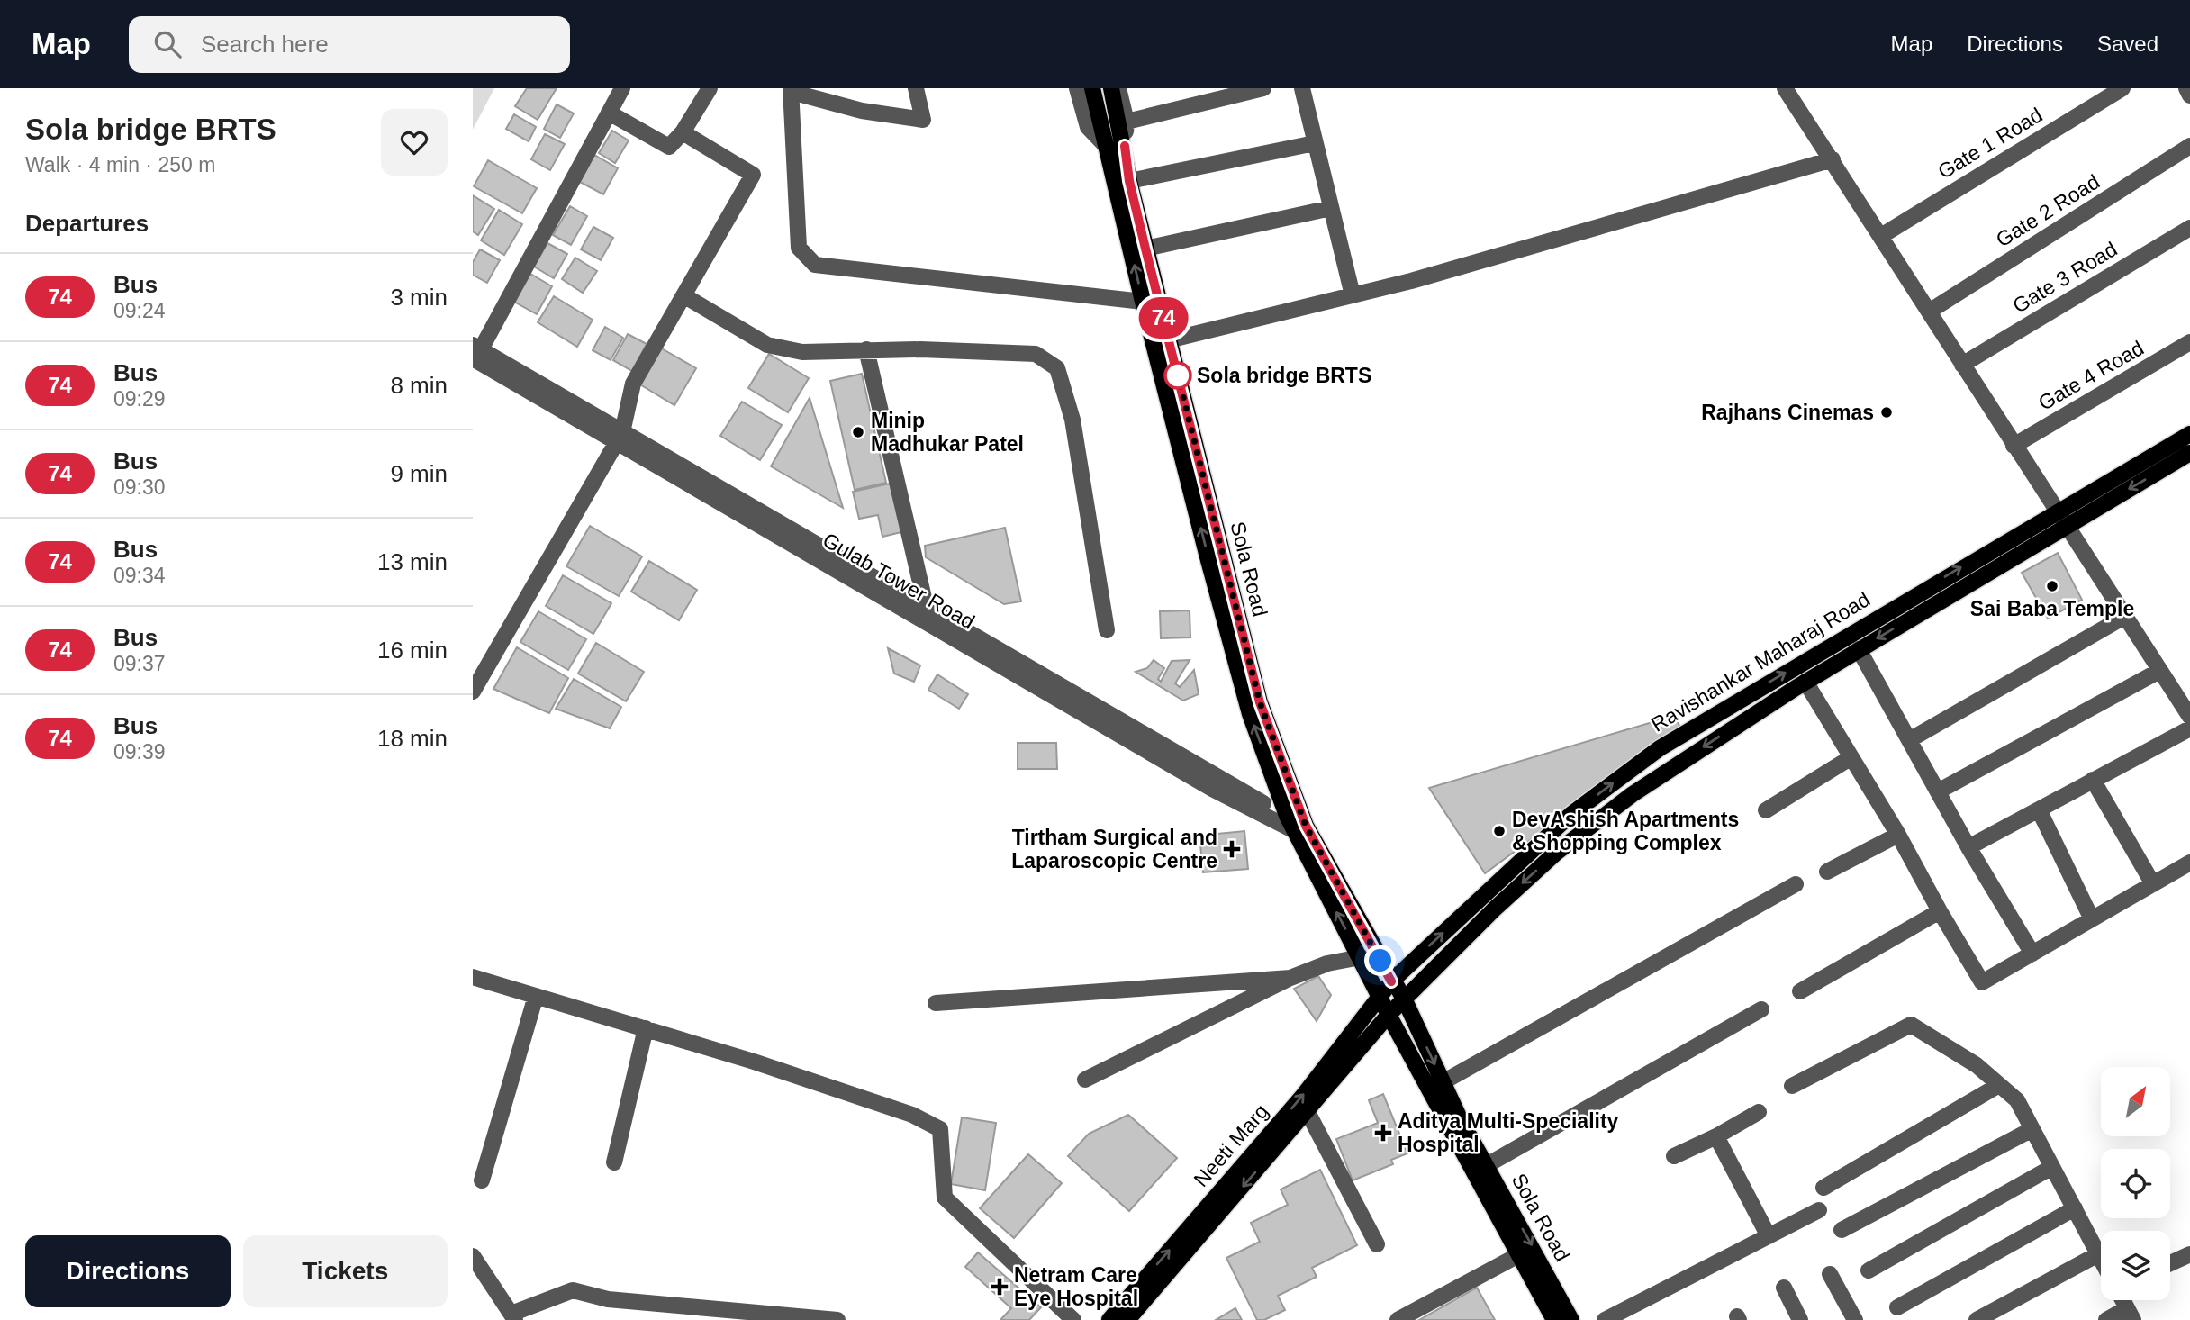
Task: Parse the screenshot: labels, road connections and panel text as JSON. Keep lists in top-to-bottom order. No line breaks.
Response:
{"streets":{"main road":["Sola Road","Ravishankar Maharaj Road","Neeti Marg"],"street":["Gate 1 Road","Gate 2 Road","Gate 3 Road","Gate 4 Road","Gulab Tower Road"]},"crossings":[["Sola Road","Gulab Tower Road"],["Sola Road","Ravishankar Maharaj Road"],["Sola Road","Neeti Marg"],["Ravishankar Maharaj Road","Neeti Marg"]],"one_way":["Neeti Marg"],"places":{"other":["Sola bridge BRTS","Rajhans Cinemas","Minip Madhukar Patel","Sai Baba Temple","DevAshish Apartments & Shopping Complex"],"health":["Tirtham Surgical and Laparoscopic Centre","Aditya Multi-Speciality Hospital","Netram Care Eye Hospital"]},"lines":["bus line 74"],"north":"top right","page":{"header":"Map","search":"Search here","nav":["Map","Directions","Saved"],"heading":[["Sola bridge BRTS","Walk · 4 min · 250 m"],"Departures"],"on_map":"74","list":[{"mark":"74","name":"Bus","note":"09:24","value":"3 min"},{"mark":"74","name":"Bus","note":"09:29","value":"8 min"},{"mark":"74","name":"Bus","note":"09:30","value":"9 min"},{"mark":"74","name":"Bus","note":"09:34","value":"13 min"},{"mark":"74","name":"Bus","note":"09:37","value":"16 min"},{"mark":"74","name":"Bus","note":"09:39","value":"18 min"}],"buttons":["Directions","Tickets"]}}
